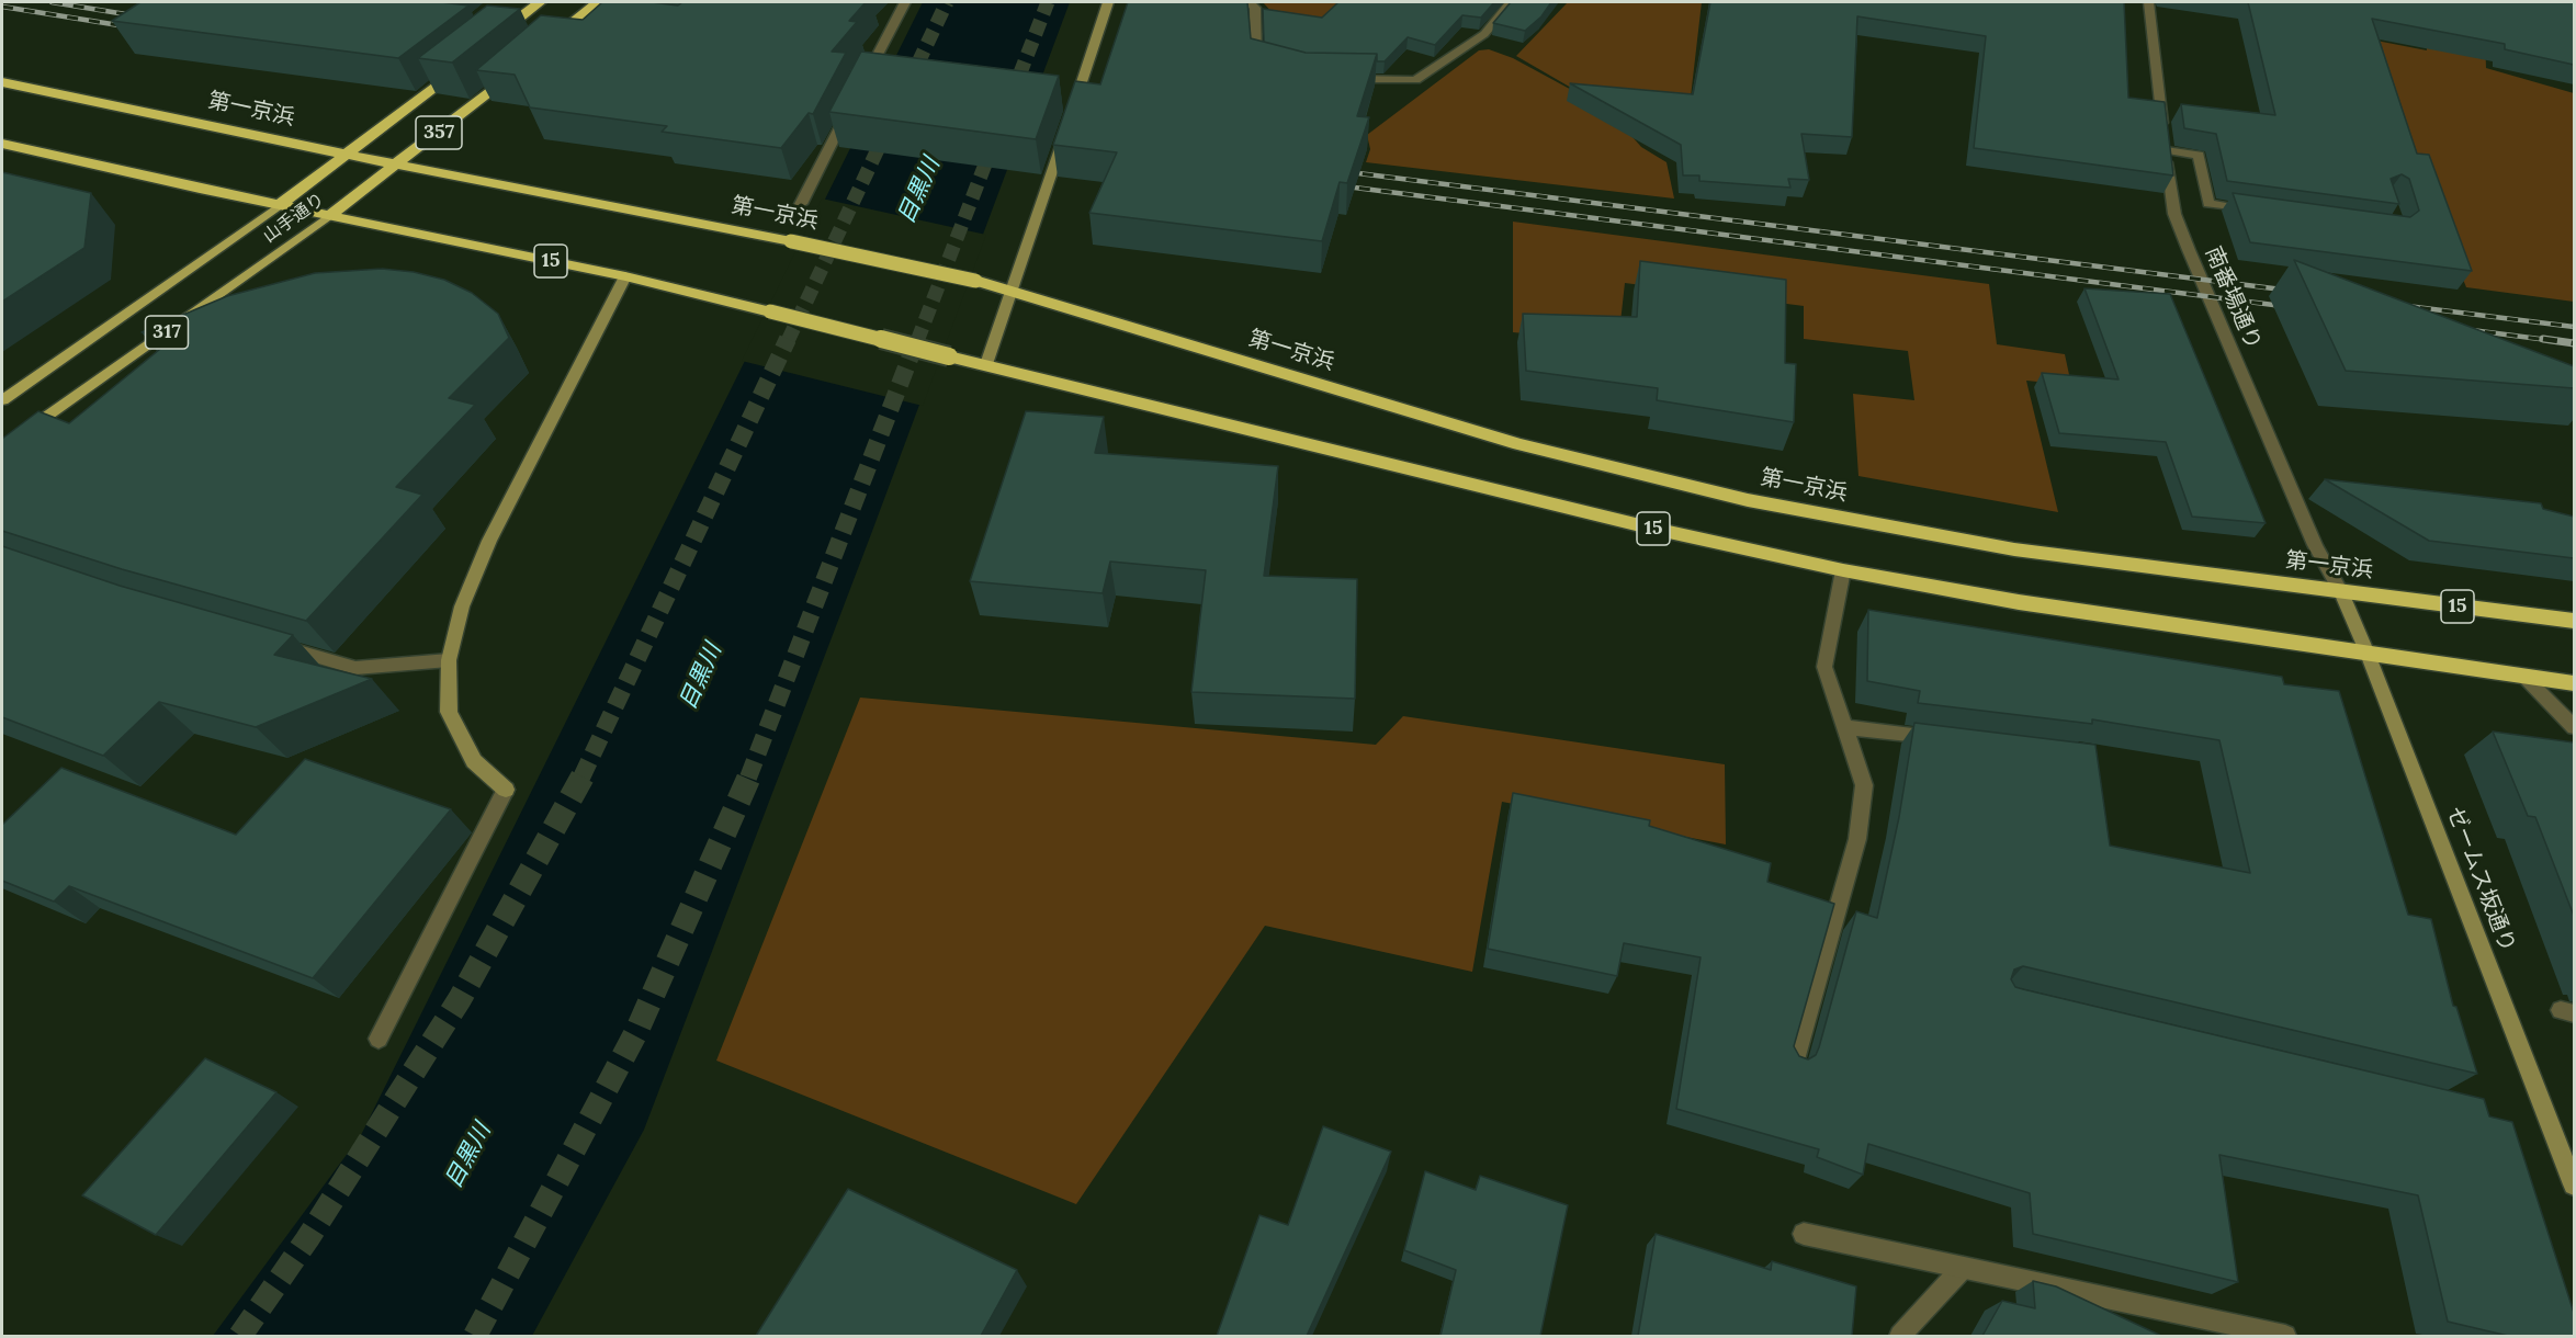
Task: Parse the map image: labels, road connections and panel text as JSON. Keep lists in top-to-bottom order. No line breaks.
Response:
{"streets":{"highway":["第一京浜","357","山手通り","15"],"main road":["317"],"street":["南番場通り","ゼームス坂通り"]},"crossings":[["第一京浜","山手通り"],["第一京浜","南番場通り"],["第一京浜","ゼームス坂通り"],["山手通り","15"],["15","ゼームス坂通り"],["南番場通り","ゼームス坂通り"]],"water":["目黒川"]}
